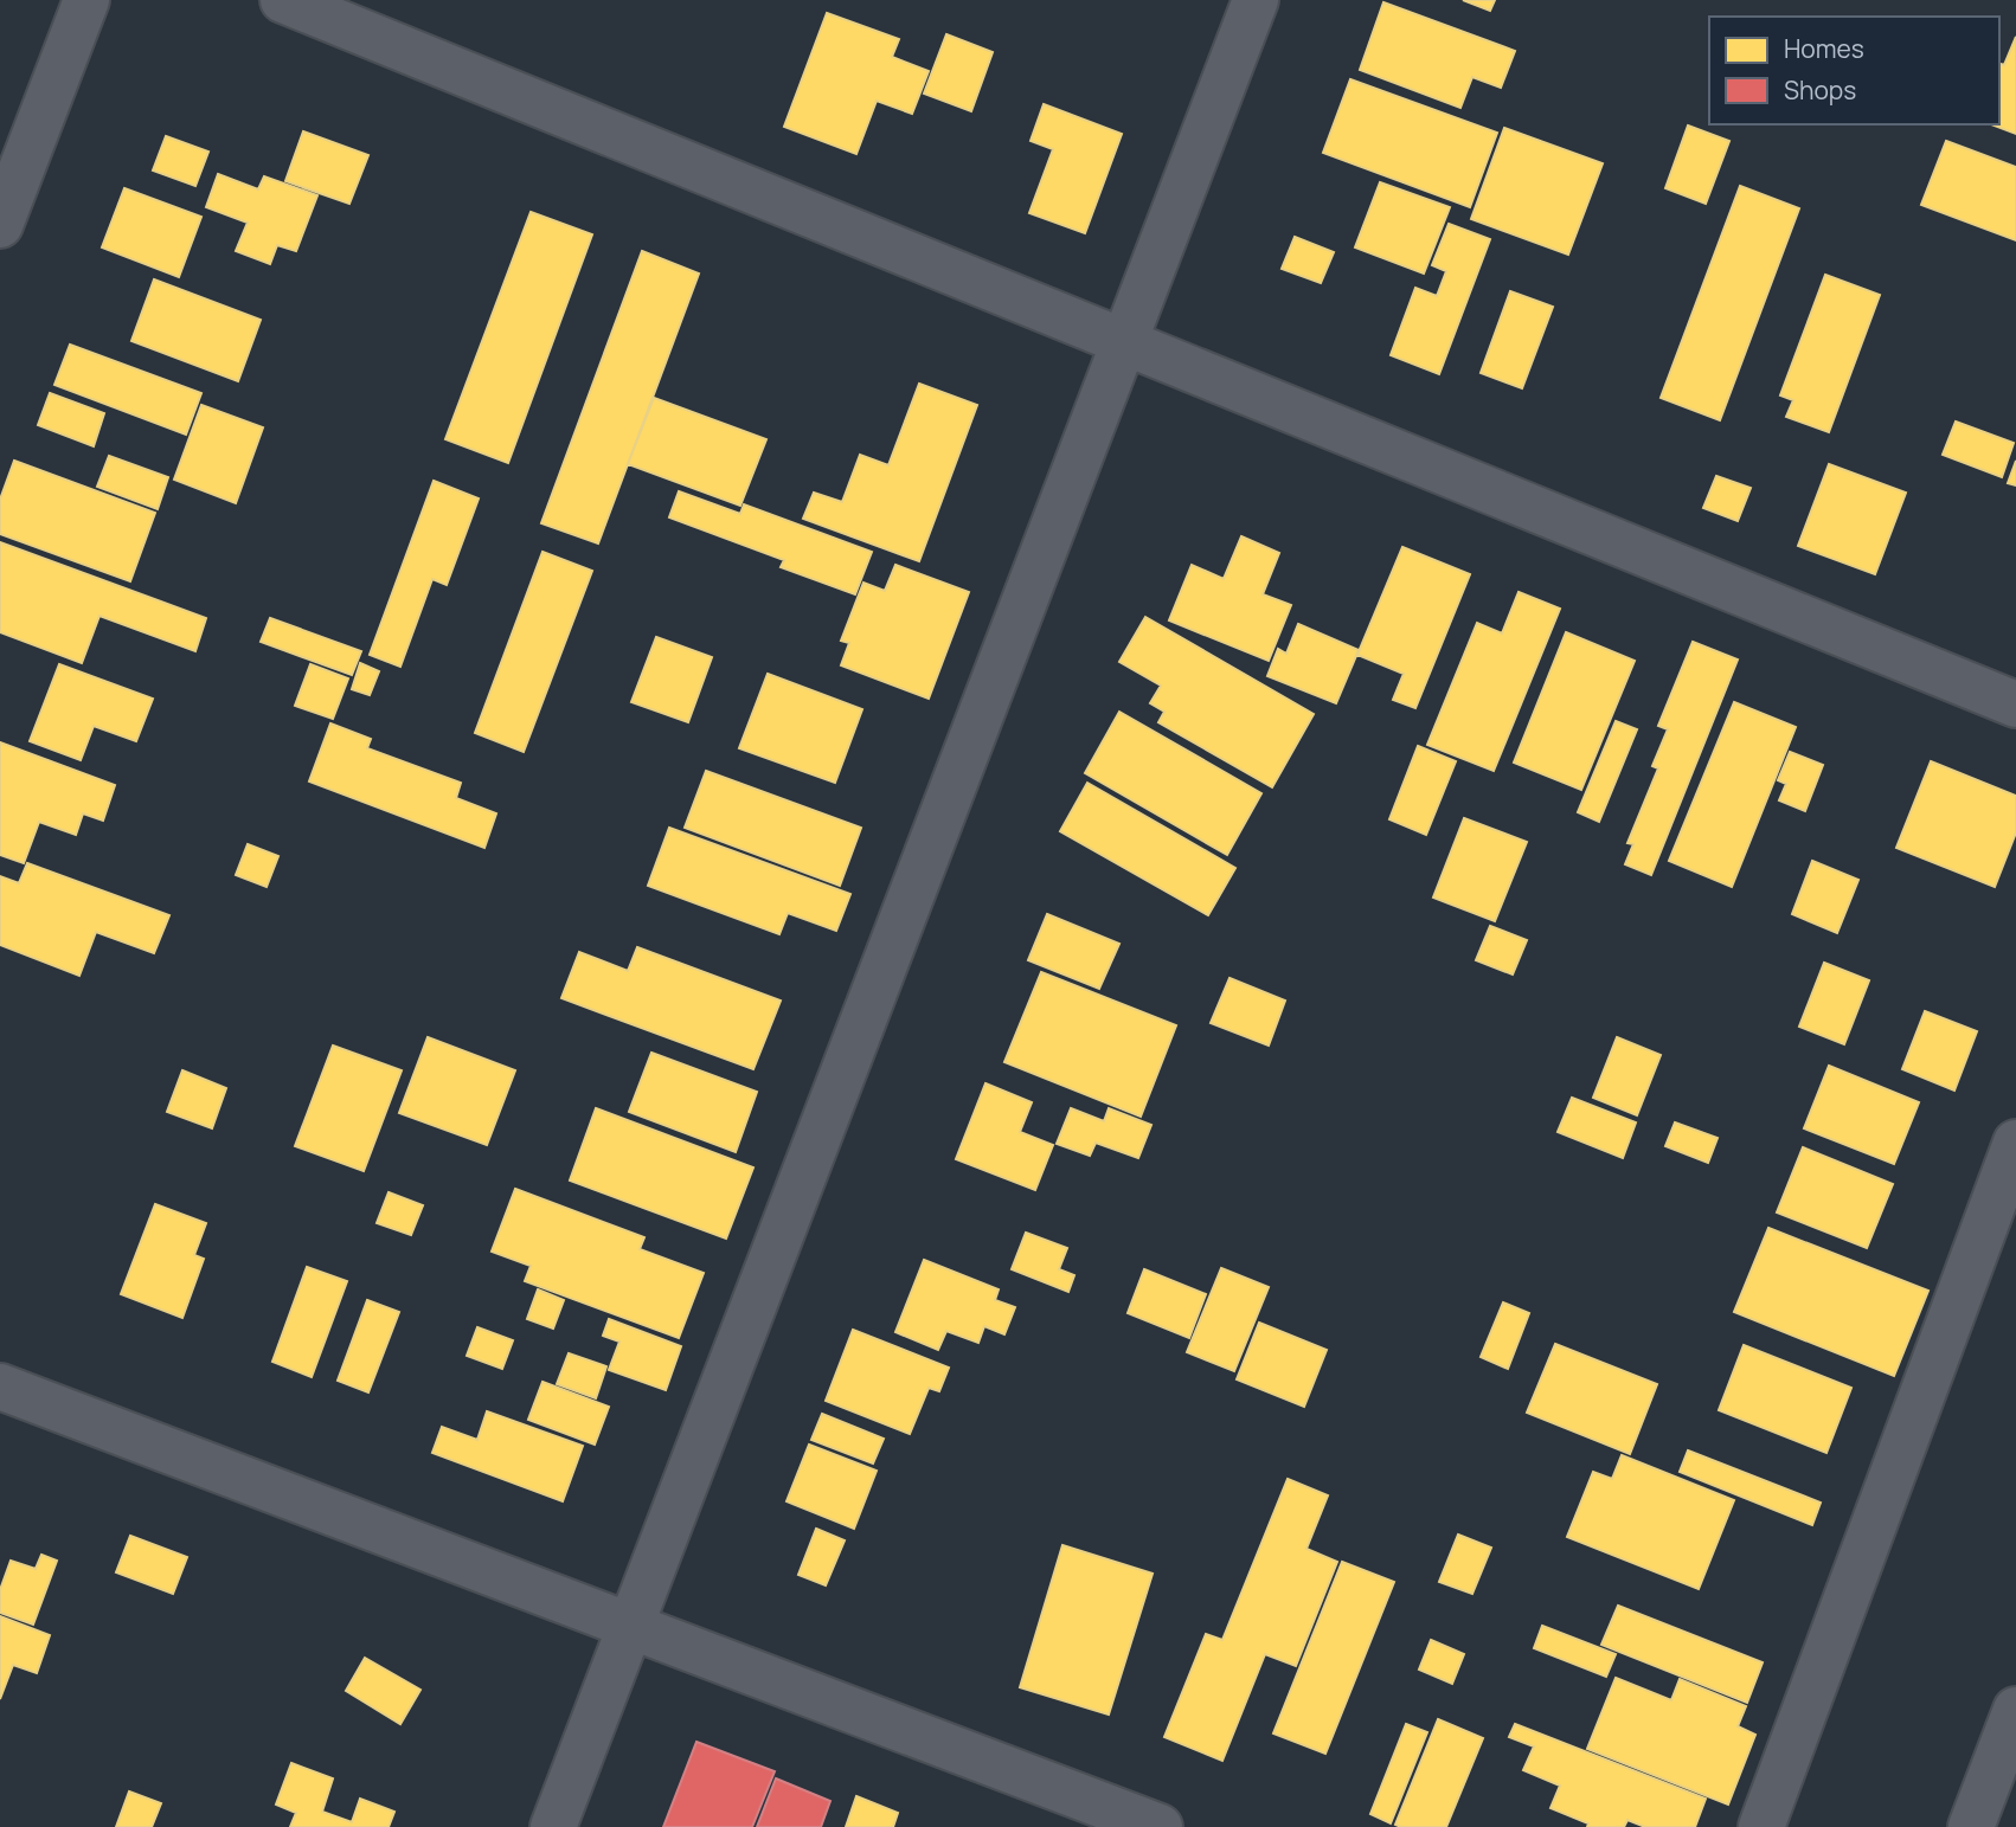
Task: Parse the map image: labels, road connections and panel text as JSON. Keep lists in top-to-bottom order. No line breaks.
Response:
{"legend":["Homes","Shops"]}
